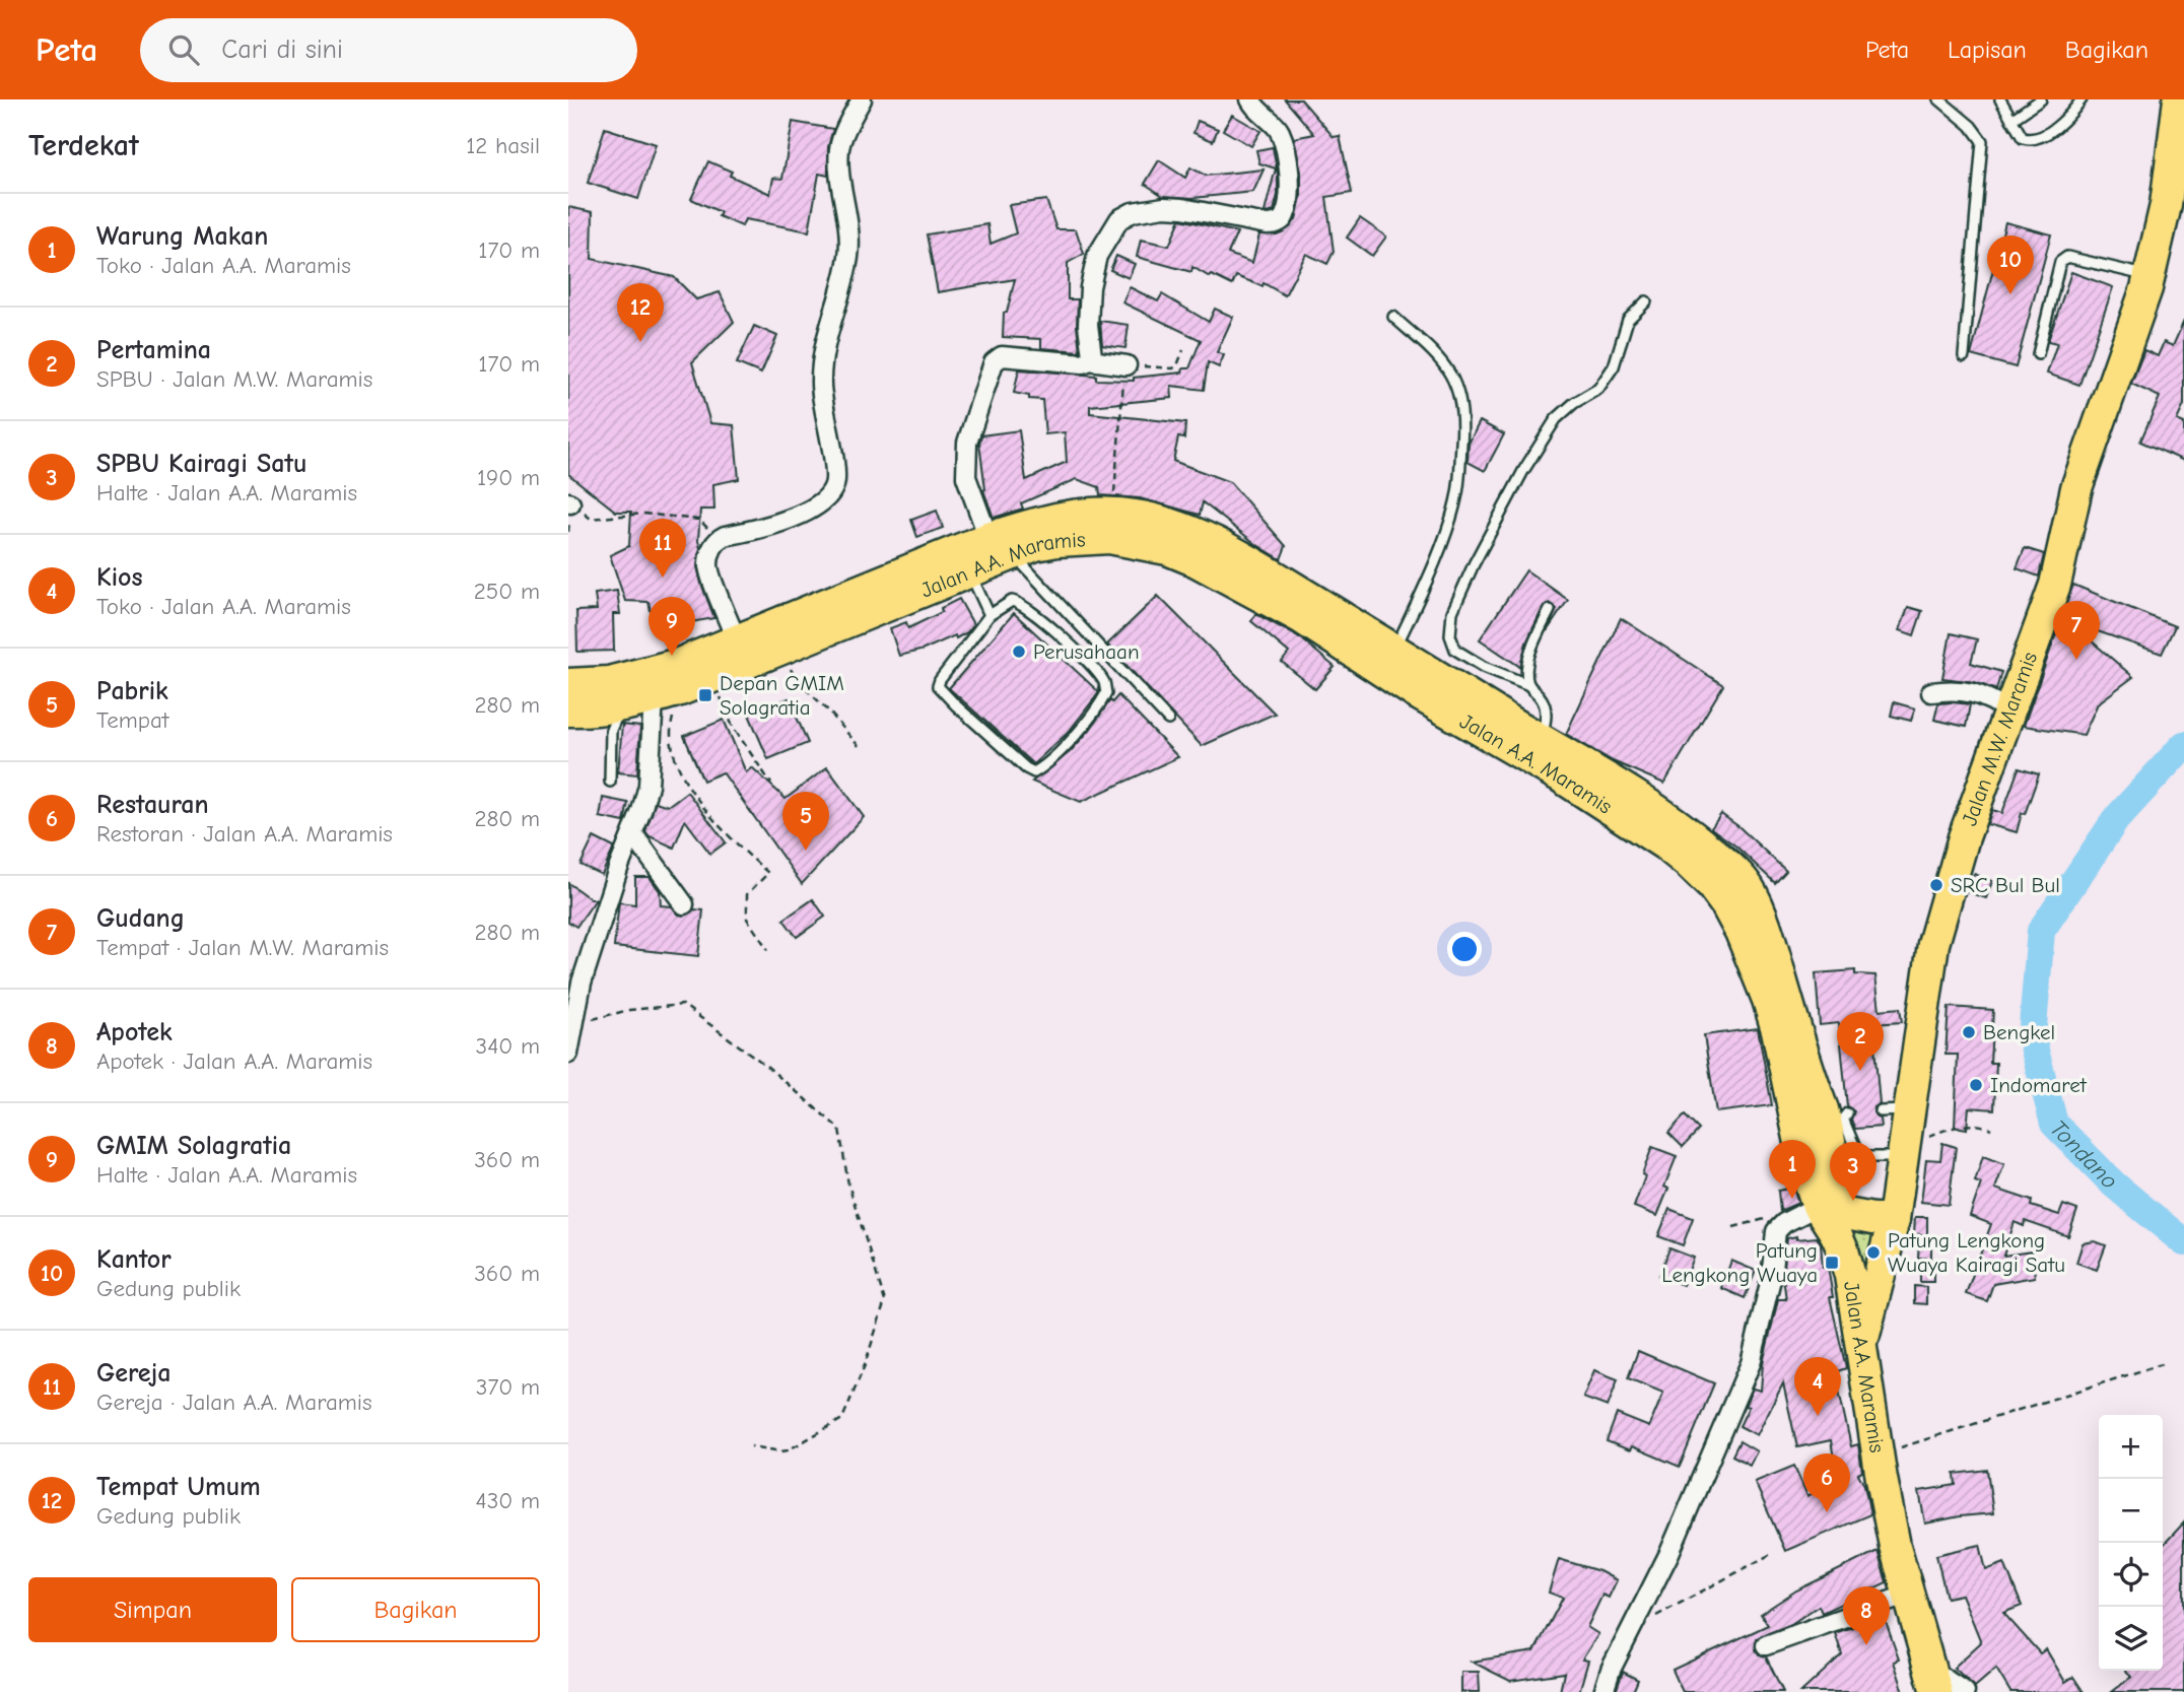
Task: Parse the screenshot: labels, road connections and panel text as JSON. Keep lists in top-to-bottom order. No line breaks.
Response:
{"streets":{"highway":["Jalan A.A. Maramis","Jalan M.W. Maramis"]},"crossings":[["Jalan A.A. Maramis","Jalan M.W. Maramis"]],"water":["Tondano"],"places":{"other":["Perusahaan","SRC Bul Bul","Bengkel","Indomaret","Patung Lengkong Wuaya Kairagi Satu"],"transit":["Depan GMIM Solagratia","Patung Lengkong Wuaya"]},"page":{"header":"Peta","search":"Cari di sini","nav":["Peta","Lapisan","Bagikan"],"heading":["Terdekat","12 hasil"],"list":[{"mark":"1","name":"Warung Makan","note":"Toko · Jalan A.A. Maramis","value":"170 m"},{"mark":"2","name":"Pertamina","note":"SPBU · Jalan M.W. Maramis","value":"170 m"},{"mark":"3","name":"SPBU Kairagi Satu","note":"Halte · Jalan A.A. Maramis","value":"190 m"},{"mark":"4","name":"Kios","note":"Toko · Jalan A.A. Maramis","value":"250 m"},{"mark":"5","name":"Pabrik","note":"Tempat","value":"280 m"},{"mark":"6","name":"Restauran","note":"Restoran · Jalan A.A. Maramis","value":"280 m"},{"mark":"7","name":"Gudang","note":"Tempat · Jalan M.W. Maramis","value":"280 m"},{"mark":"8","name":"Apotek","note":"Apotek · Jalan A.A. Maramis","value":"340 m"},{"mark":"9","name":"GMIM Solagratia","note":"Halte · Jalan A.A. Maramis","value":"360 m"},{"mark":"10","name":"Kantor","note":"Gedung publik","value":"360 m"},{"mark":"11","name":"Gereja","note":"Gereja · Jalan A.A. Maramis","value":"370 m"},{"mark":"12","name":"Tempat Umum","note":"Gedung publik","value":"430 m"}],"pins":["10","12","11","9","7","5","2","1","3","4","6","8"],"map_buttons":["+","−"],"buttons":["Simpan","Bagikan"]}}
